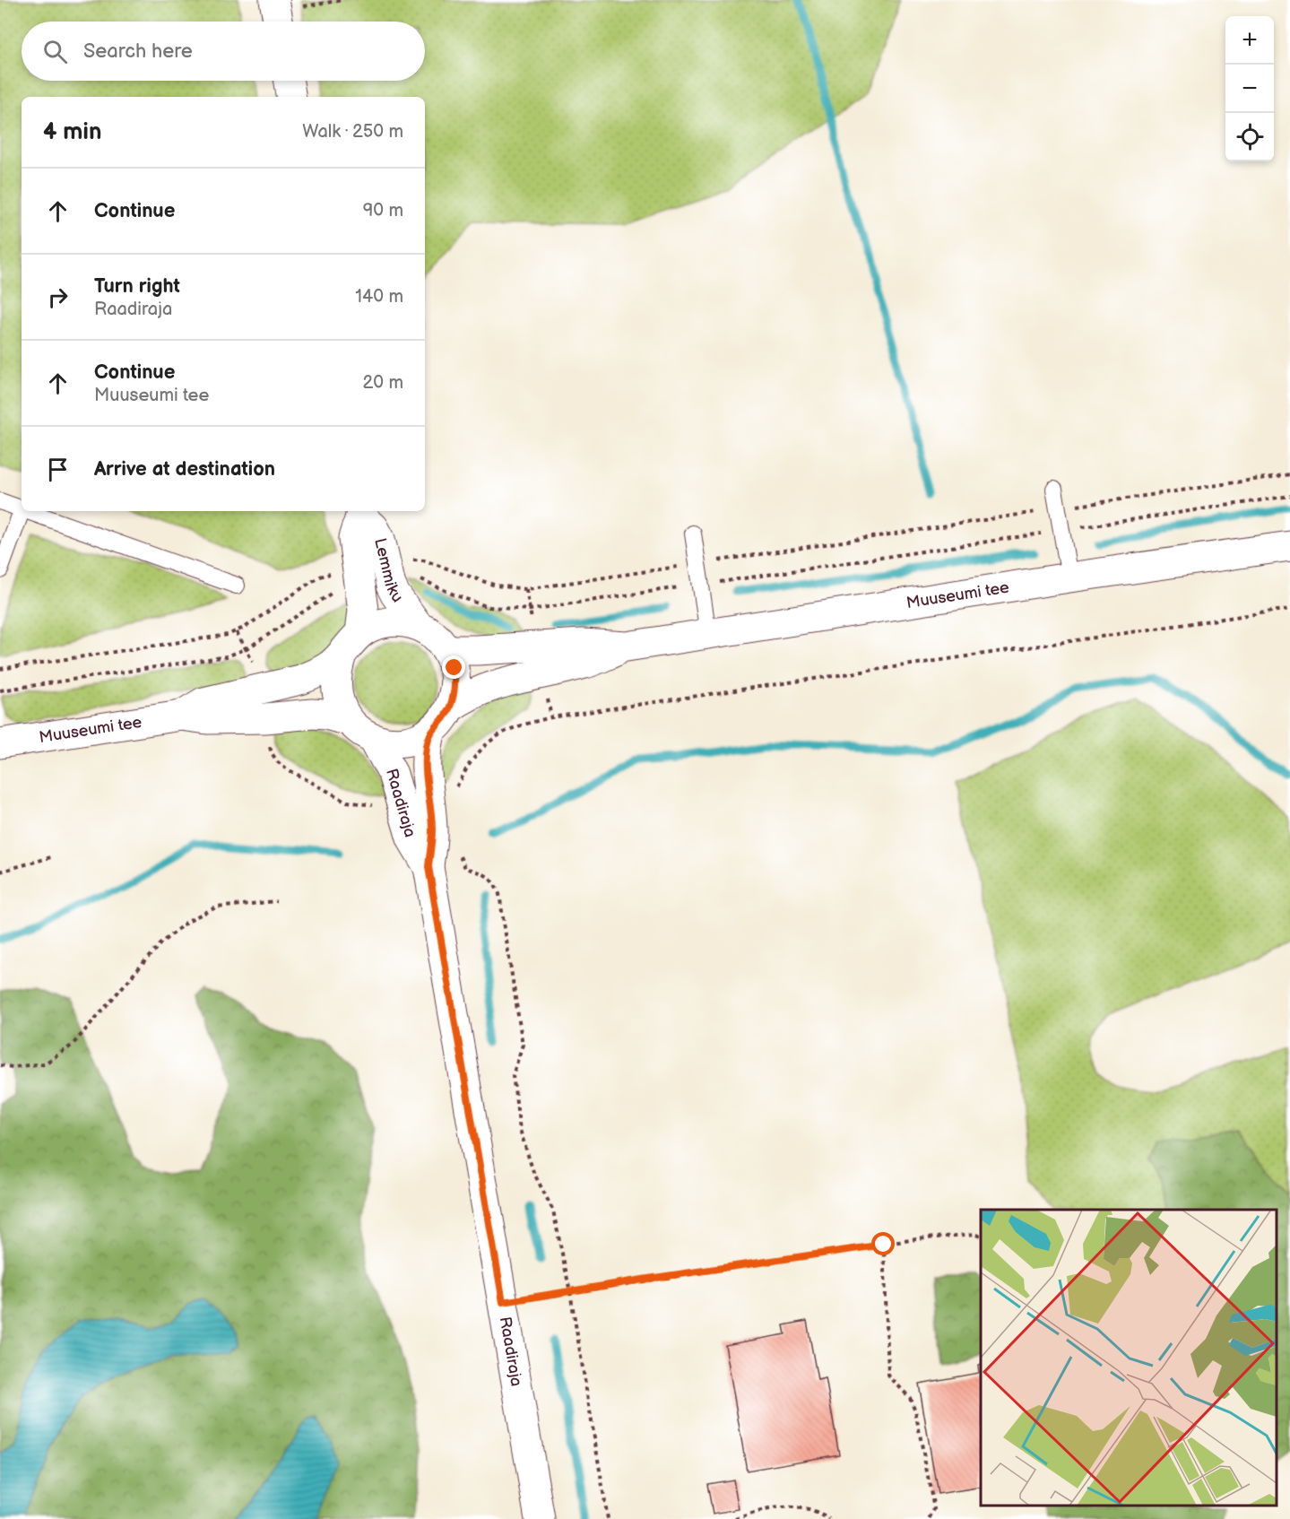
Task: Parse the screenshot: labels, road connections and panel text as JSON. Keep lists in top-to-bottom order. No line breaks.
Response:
{"streets":{"street":["Lemmiku","Muuseumi tee","Raadiraja"]},"crossings":[["Lemmiku","Muuseumi tee"],["Lemmiku","Raadiraja"],["Muuseumi tee","Raadiraja"]],"page":{"map_buttons":["+","−"],"search":"Search here","heading":["4 min","Walk · 250 m"],"list":[["Continue","90 m"],["Turn right","Raadiraja","140 m"],["Continue","Muuseumi tee","20 m"],"Arrive at destination"]}}
